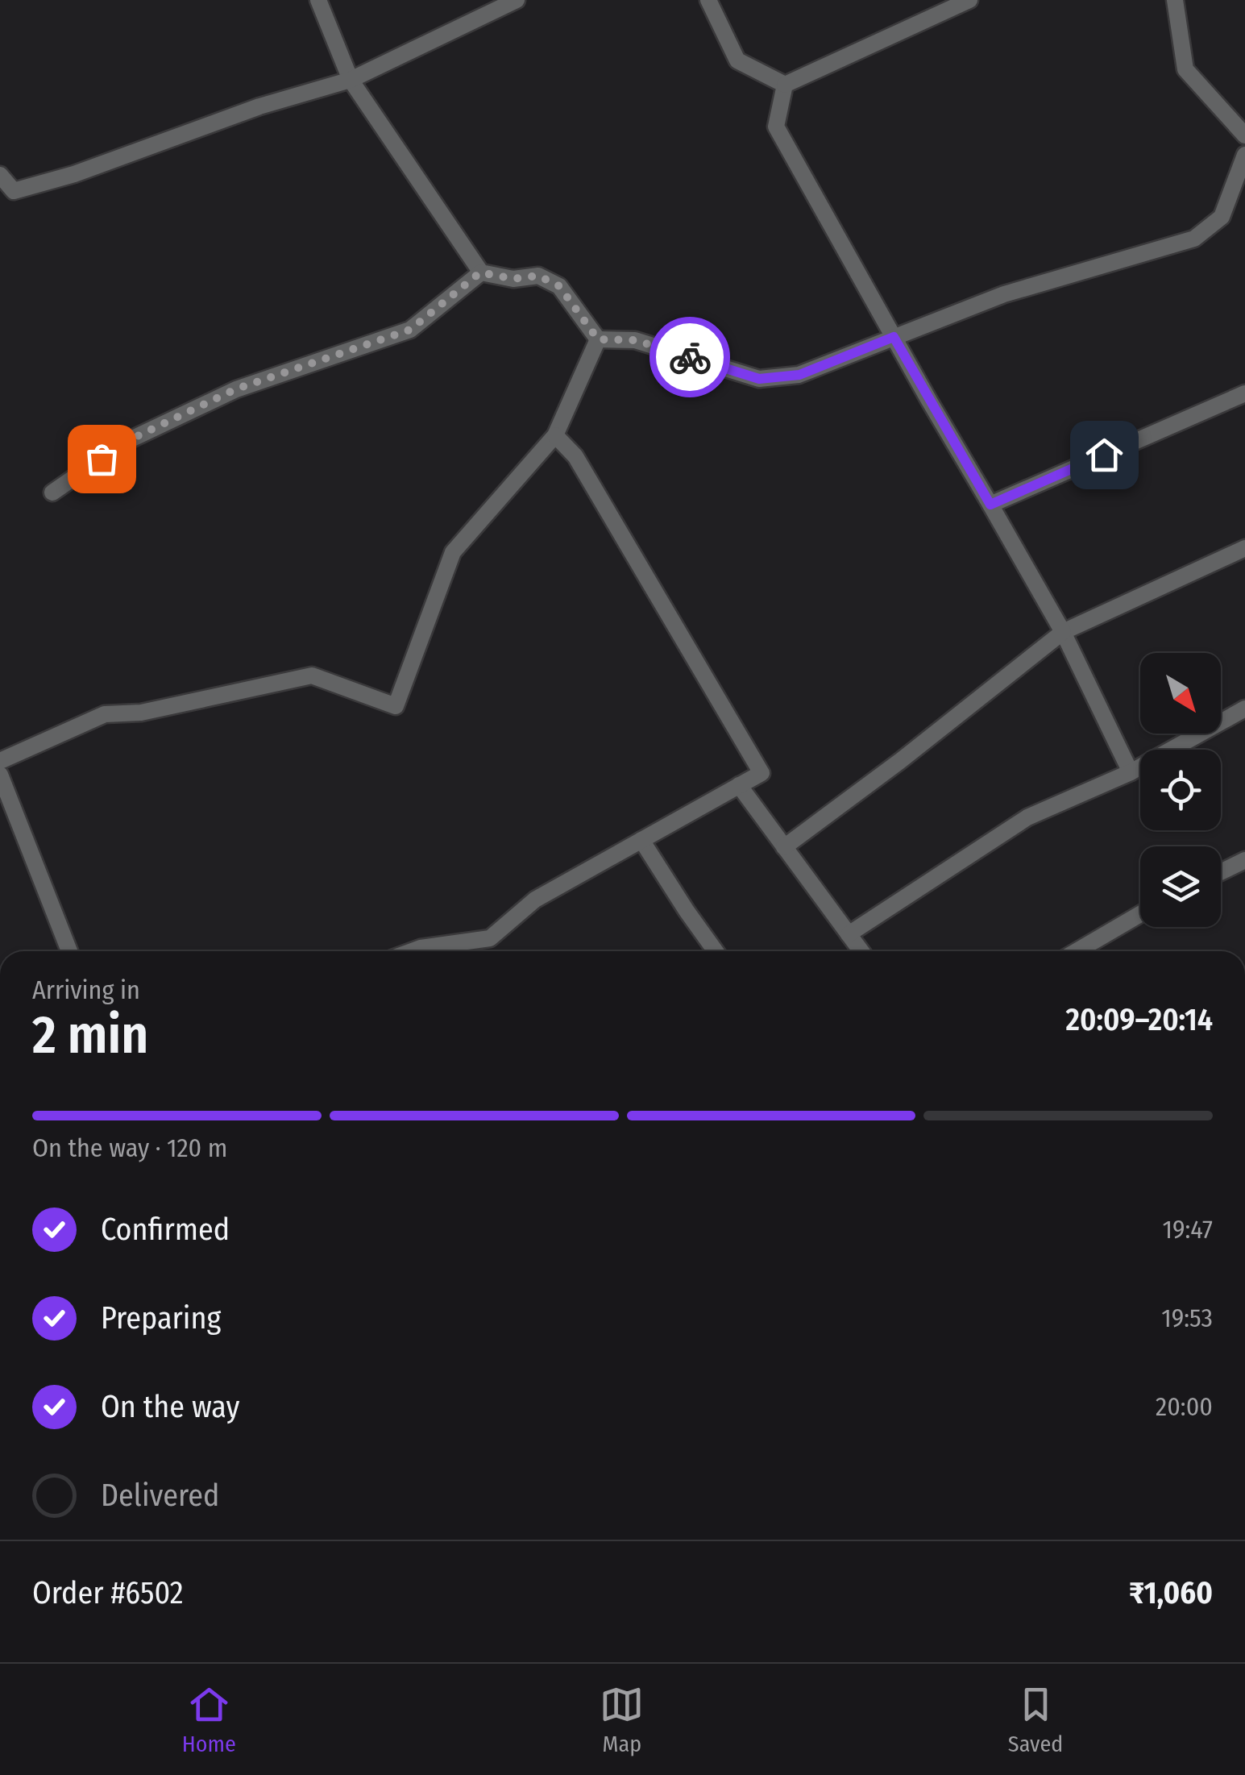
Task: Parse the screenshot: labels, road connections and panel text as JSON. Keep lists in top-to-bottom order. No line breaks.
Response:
{"north":"bottom right","page":{"heading":["2 min","Arriving in","20:09–20:14"],"panel":["Order #6502","₹1,060"],"bar":"On the way · 120 m","list":[["Confirmed","19:47"],["Preparing","19:53"],["On the way","20:00"],"Delivered"],"tabs":["Home","Map","Saved"]}}
